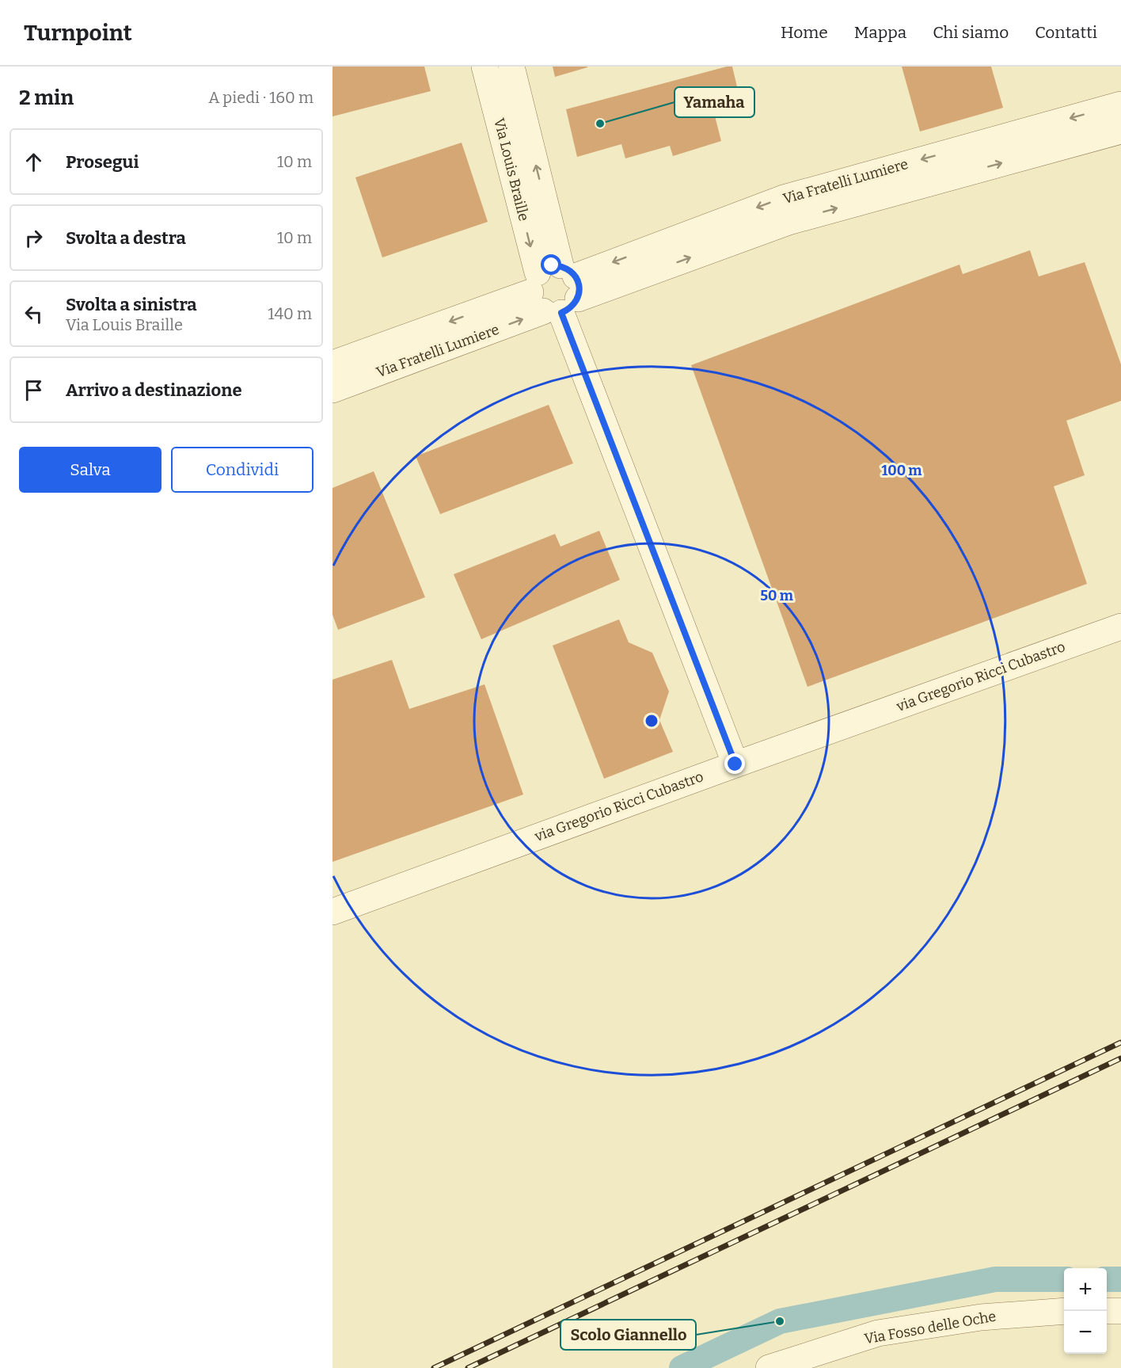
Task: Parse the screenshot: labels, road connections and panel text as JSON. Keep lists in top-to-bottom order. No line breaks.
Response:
{"streets":{"street":["Via Louis Braille","Via Fratelli Lumiere","via Gregorio Ricci Cubastro","Via Fosso delle Oche"]},"crossings":[["Via Louis Braille","Via Fratelli Lumiere"],["Via Louis Braille","via Gregorio Ricci Cubastro"]],"places":["Yamaha","Scolo Giannello"],"page":{"header":"Turnpoint","nav":["Home","Mappa","Chi siamo","Contatti"],"heading":["2 min","A piedi · 160 m"],"list":[["Prosegui","10 m"],["Svolta a destra","10 m"],["Svolta a sinistra","Via Louis Braille","140 m"],"Arrivo a destinazione"],"buttons":["Salva","Condividi"],"map_buttons":["+","−"]},"rings":["100 m","50 m"]}
